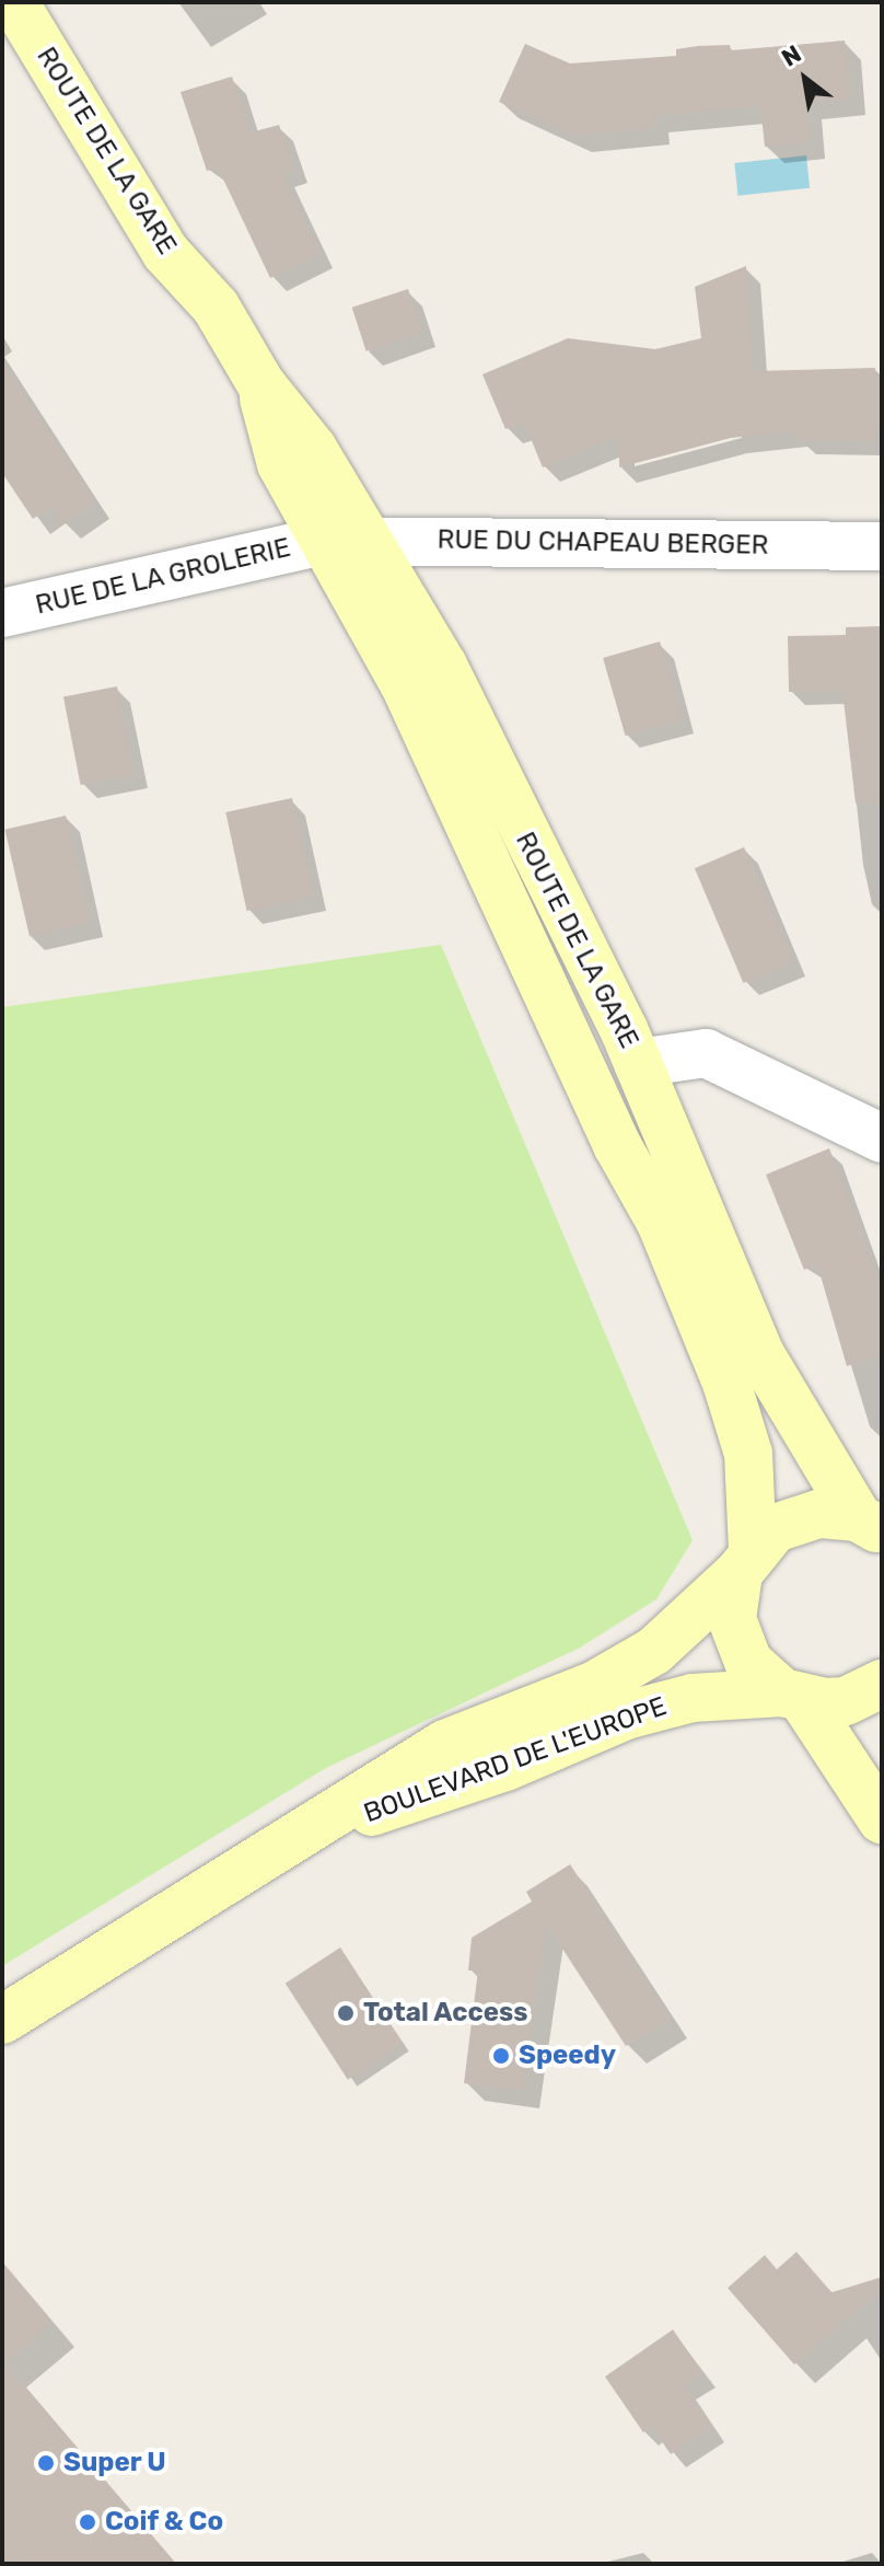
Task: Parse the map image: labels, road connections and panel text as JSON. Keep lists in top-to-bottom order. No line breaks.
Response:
{"streets":{"street":["ROUTE DE LA GARE","RUE DU CHAPEAU BERGER","RUE DE LA GROLERIE","BOULEVARD DE L'EUROPE"]},"crossings":[["ROUTE DE LA GARE","RUE DU CHAPEAU BERGER"],["ROUTE DE LA GARE","RUE DE LA GROLERIE"],["ROUTE DE LA GARE","BOULEVARD DE L'EUROPE"],["RUE DU CHAPEAU BERGER","RUE DE LA GROLERIE"]],"places":["Total Access","Speedy","Super U","Coif & Co"],"north":"top left"}
